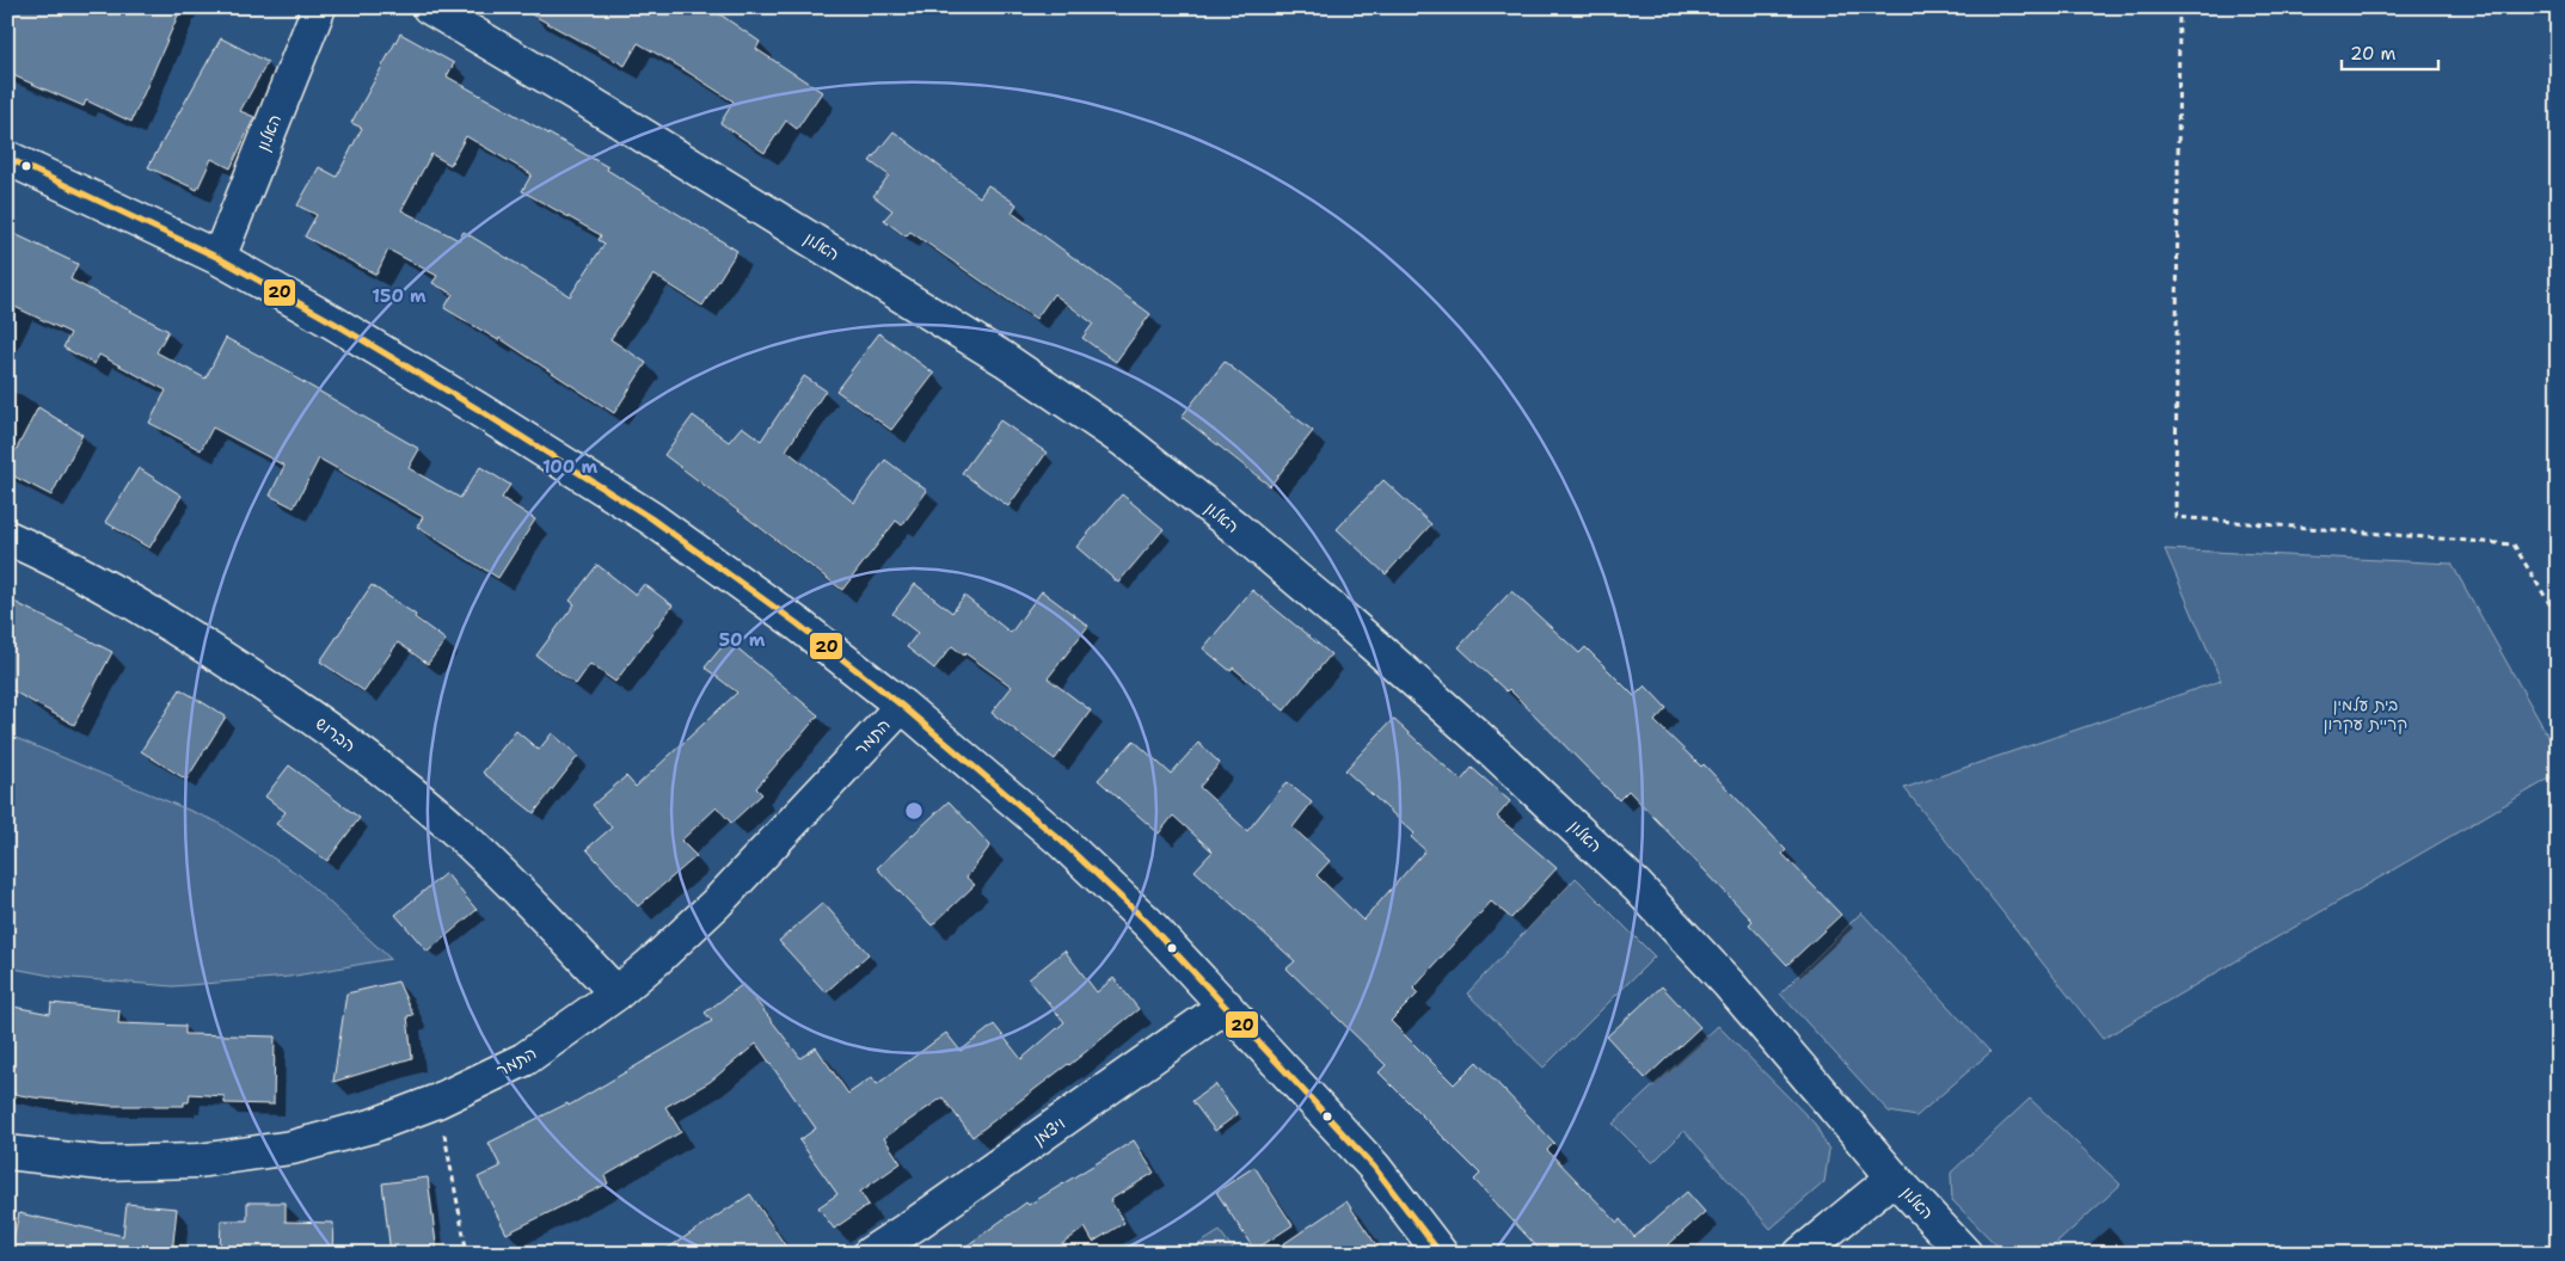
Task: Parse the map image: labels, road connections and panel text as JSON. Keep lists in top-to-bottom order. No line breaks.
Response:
{"streets":{"street":["האלון","הברוש","התמר","ויצמן"]},"crossings":[["הברוש","התמר"]],"parks":["בית עלמין קריית עקרון"],"lines":["transit line 20"],"scale_bar":"20 m","rings":["150 m","100 m","50 m"]}
